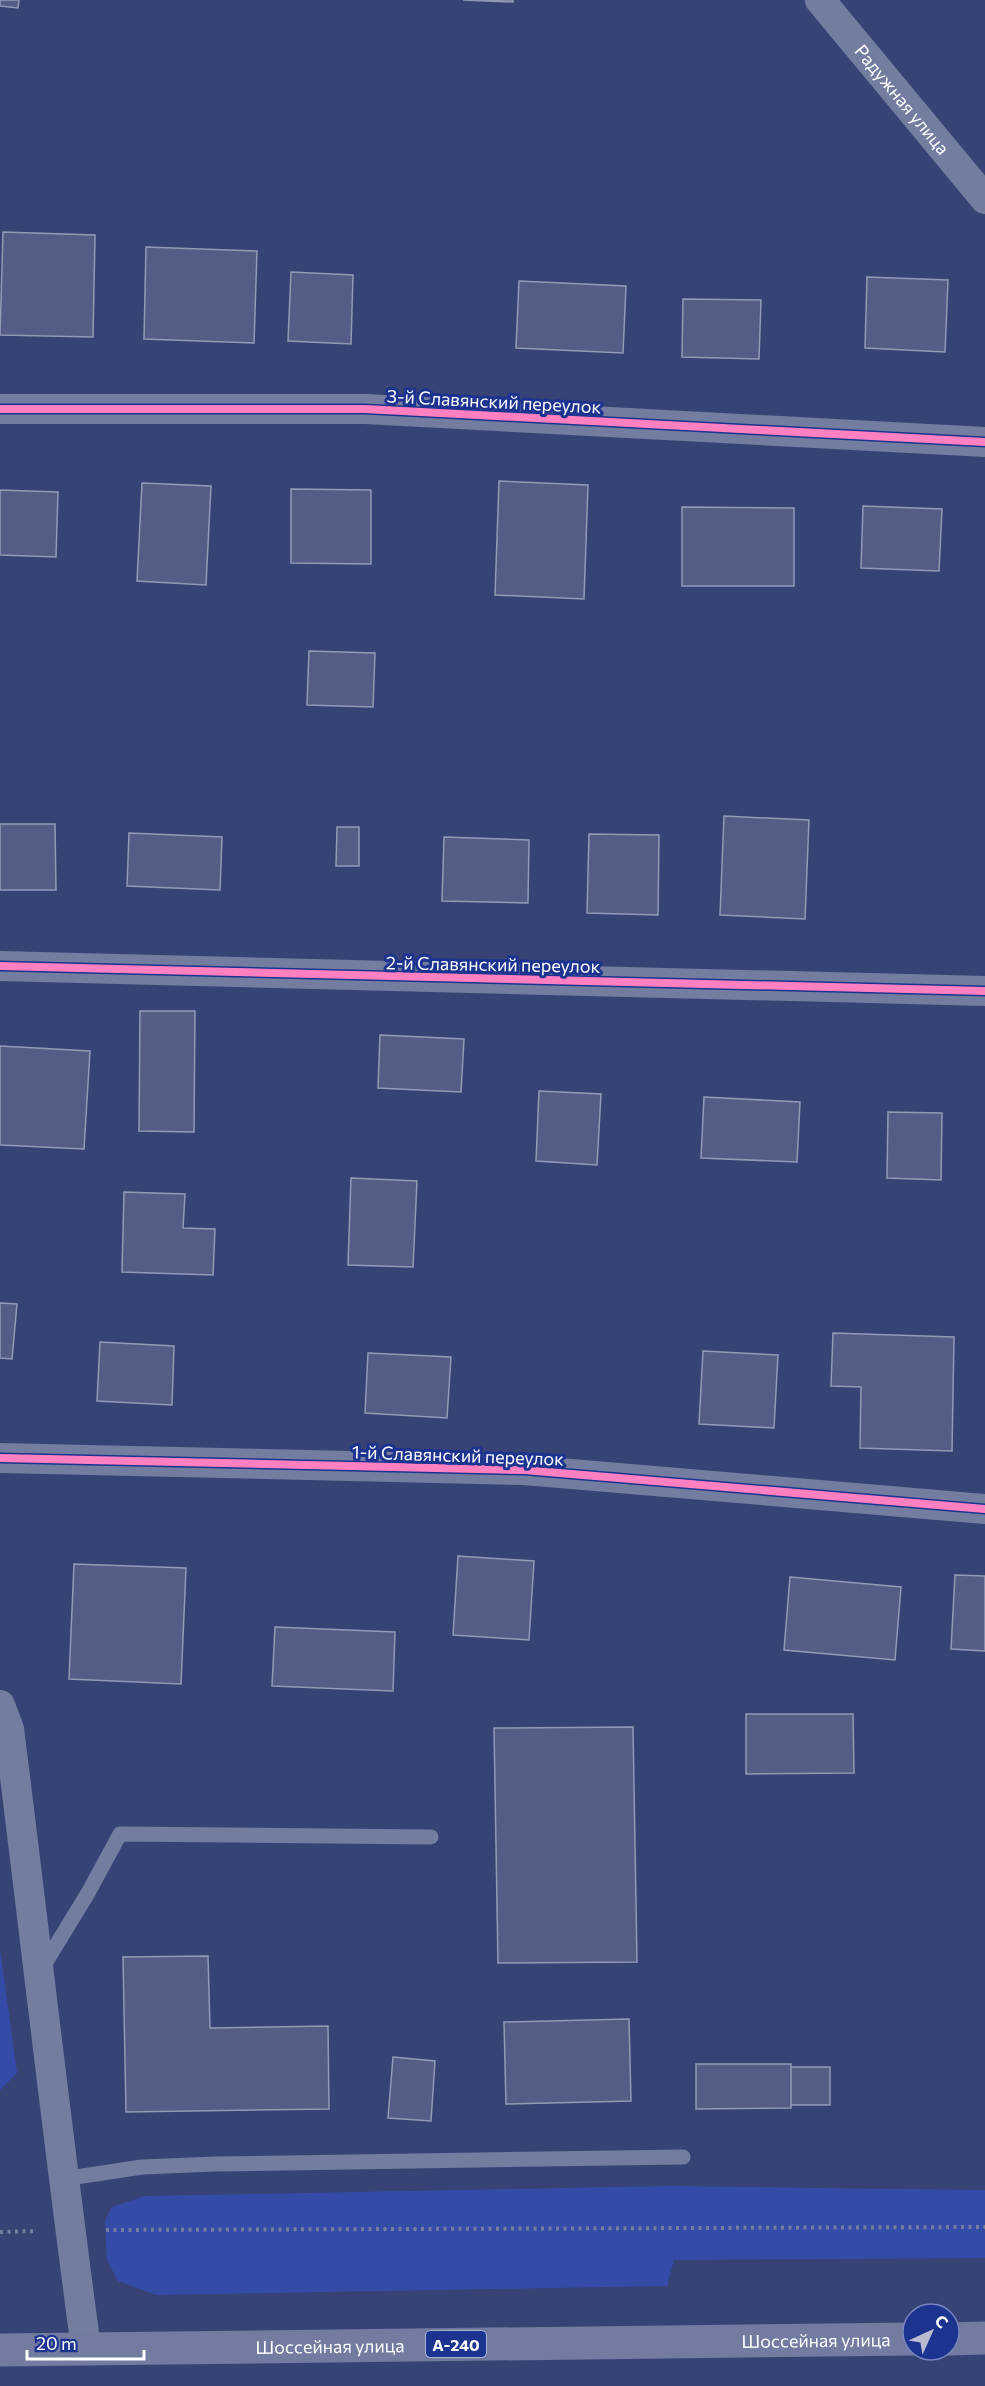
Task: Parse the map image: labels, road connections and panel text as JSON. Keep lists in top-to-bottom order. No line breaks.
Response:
{"streets":{"main road":["Шоссейная улица","А-240"],"street":["Радужная улица","3-й Славянский переулок","2-й Славянский переулок","1-й Славянский переулок"]},"scale_bar":"20 m","north":"top right"}
